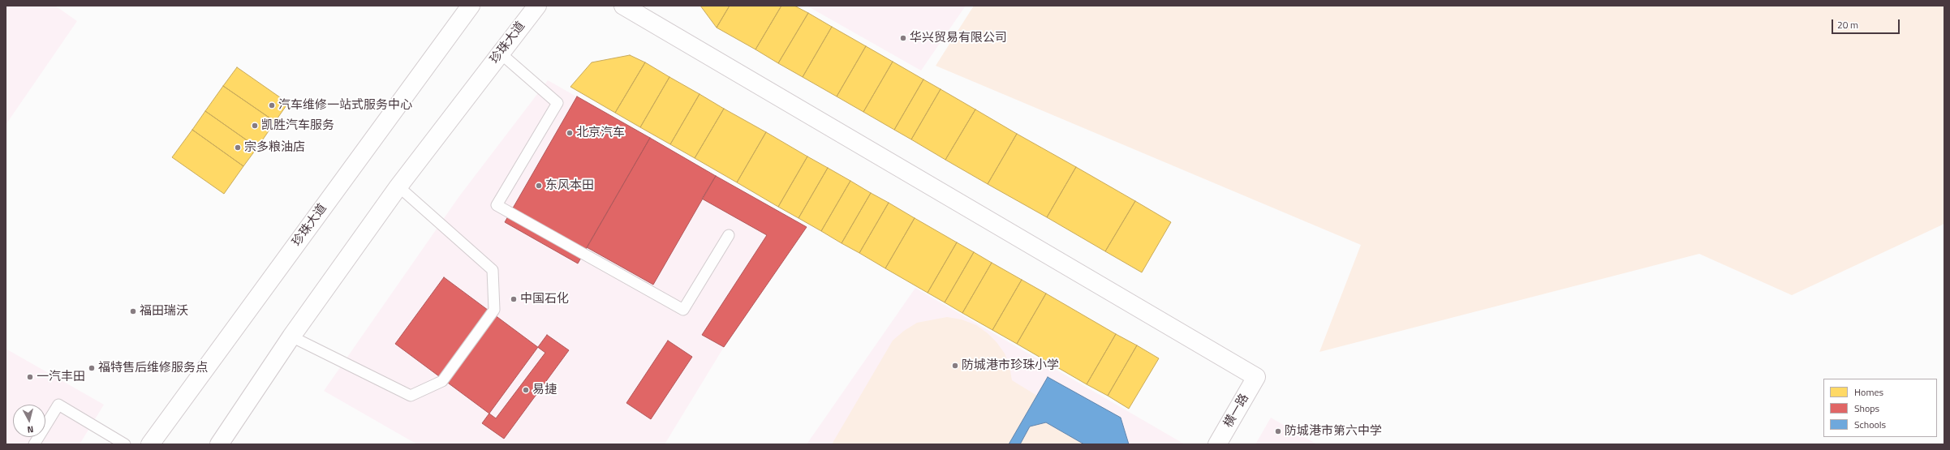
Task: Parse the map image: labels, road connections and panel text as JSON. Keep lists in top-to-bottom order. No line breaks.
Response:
{"streets":{"main road":["珍珠大道","横一路"]},"places":["华兴贸易有限公司","汽车维修一站式服务中心","凯胜汽车服务","北京汽车","宗多粮油店","东风本田","中国石化","福田瑞沃","防城港市珍珠小学","福特售后维修服务点","一汽丰田","易捷","防城港市第六中学"],"legend":["Homes","Shops","Schools"],"scale_bar":"20 m","north":"bottom"}
